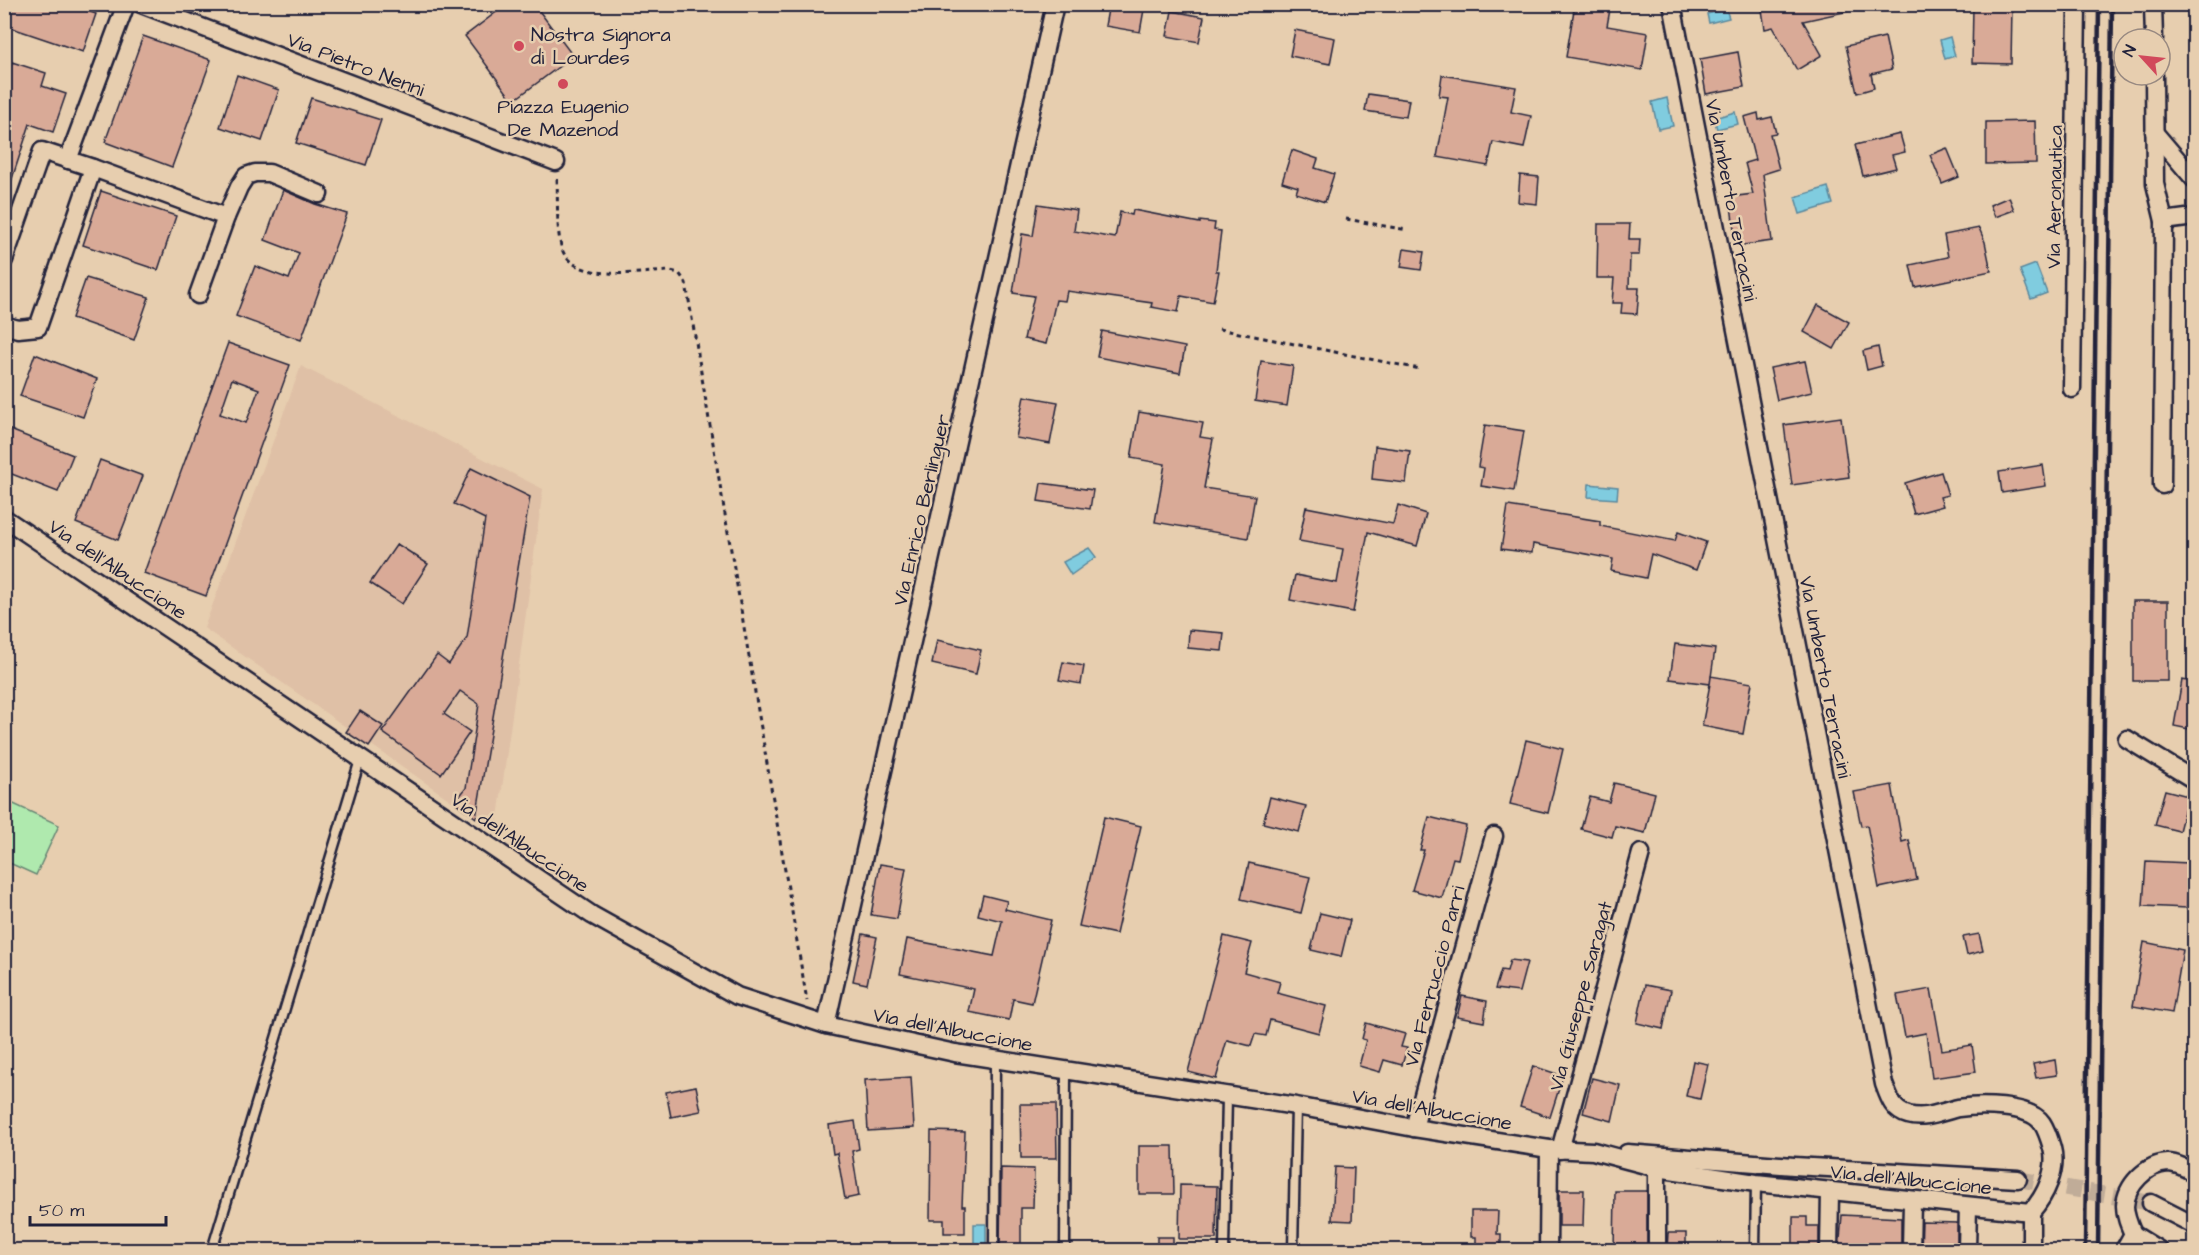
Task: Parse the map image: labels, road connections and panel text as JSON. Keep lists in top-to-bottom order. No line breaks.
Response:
{"streets":{"street":["Via Pietro Nenni","Via Aeronautica","Via Umberto Terracini","Via Enrico Berlinguer","Via dell'Albuccione","Via Ferruccio Parri","Via Giuseppe Saragat"]},"crossings":[["Via Umberto Terracini","Via dell'Albuccione"],["Via Enrico Berlinguer","Via dell'Albuccione"],["Via dell'Albuccione","Via Ferruccio Parri"],["Via dell'Albuccione","Via Giuseppe Saragat"]],"places":["Nostra Signora di Lourdes","Piazza Eugenio De Mazenod"],"scale_bar":"50 m","north":"top left"}
